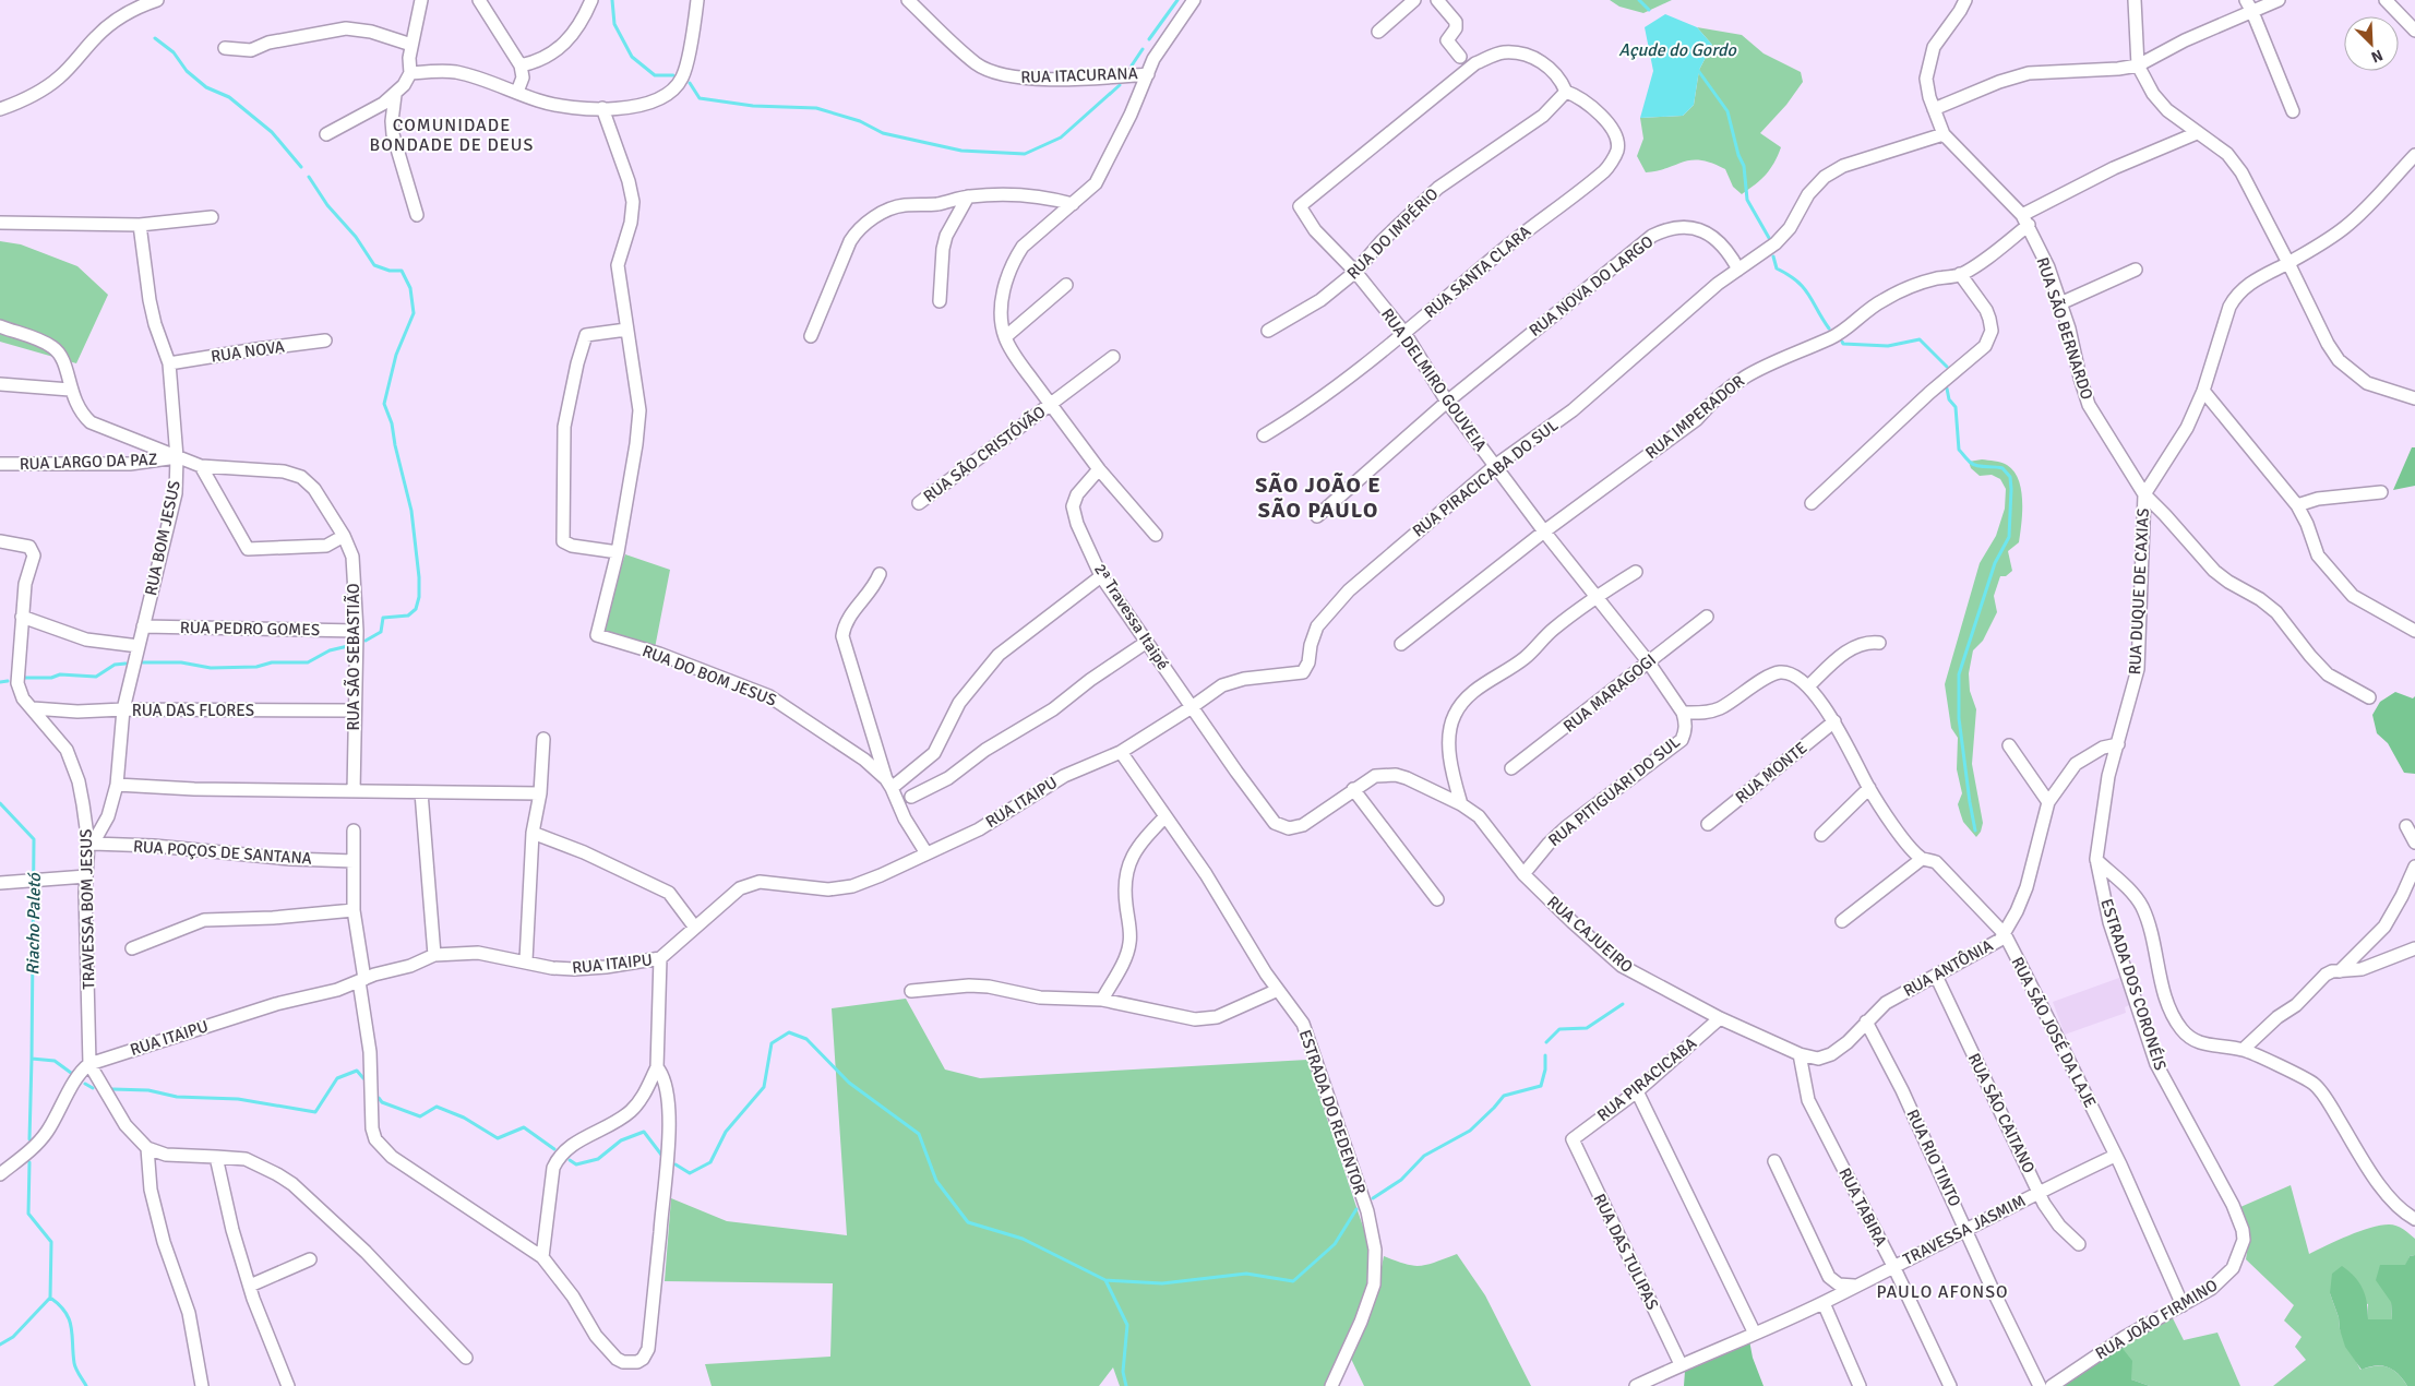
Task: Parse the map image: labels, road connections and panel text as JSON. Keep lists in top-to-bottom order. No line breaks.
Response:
{"streets":{"street":["RUA ITACURANA","RUA DO IMPÉRIO","RUA SANTA CLARA","RUA NOVA DO LARGO","RUA SÃO BERNARDO","RUA NOVA","RUA DELMIRO GOUVEIA","RUA IMPERADOR","RUA SÃO CRISTÓVÃO","RUA LARGO DA PAZ","RUA PIRACICABA DO SUL","RUA BOM JESUS","RUA DUQUE DE CAXIAS","2ª Travessa Itaipé","RUA PEDRO GOMES","RUA SÃO SEBASTIÃO","RUA DO BOM JESUS","RUA MARAGOGI","RUA DAS FLORES","RUA MONTE","RUA PITIGUARI DO SUL","RUA ITAIPU","RUA POÇOS DE SANTANA","TRAVESSA BOM JESUS","RUA CAJUEIRO","RUA ANTÔNIA","ESTRADA DOS CORONÉIS","RUA SÃO JOSÉ DA LAJE","RUA PIRACICABA","ESTRADA DO REDENTOR","RUA SÃO CAITANO","RUA RIO TINTO","RUA TABIRA","TRAVESSA JASMIM","RUA DAS TULIPAS","RUA JOÃO FIRMINO"]},"crossings":[["RUA DO IMPÉRIO","RUA SANTA CLARA"],["RUA DO IMPÉRIO","RUA DELMIRO GOUVEIA"],["RUA SANTA CLARA","RUA DELMIRO GOUVEIA"],["RUA NOVA DO LARGO","RUA DELMIRO GOUVEIA"],["RUA NOVA DO LARGO","RUA PIRACICABA DO SUL"],["RUA SÃO BERNARDO","RUA IMPERADOR"],["RUA SÃO BERNARDO","RUA PIRACICABA DO SUL"],["RUA SÃO BERNARDO","RUA DUQUE DE CAXIAS"],["RUA NOVA","RUA BOM JESUS"],["RUA DELMIRO GOUVEIA","RUA IMPERADOR"],["RUA DELMIRO GOUVEIA","RUA PIRACICABA DO SUL"],["RUA DELMIRO GOUVEIA","RUA MARAGOGI"],["RUA DELMIRO GOUVEIA","RUA PITIGUARI DO SUL"],["RUA LARGO DA PAZ","RUA BOM JESUS"],["RUA LARGO DA PAZ","RUA SÃO SEBASTIÃO"],["RUA PIRACICABA DO SUL","2ª Travessa Itaipé"],["RUA PIRACICABA DO SUL","RUA ITAIPU"],["RUA BOM JESUS","RUA PEDRO GOMES"],["RUA BOM JESUS","RUA SÃO SEBASTIÃO"],["RUA BOM JESUS","RUA DAS FLORES"],["RUA BOM JESUS","RUA POÇOS DE SANTANA"],["RUA BOM JESUS","TRAVESSA BOM JESUS"],["RUA DUQUE DE CAXIAS","RUA ANTÔNIA"],["RUA DUQUE DE CAXIAS","ESTRADA DOS CORONÉIS"],["2ª Travessa Itaipé","RUA PITIGUARI DO SUL"],["2ª Travessa Itaipé","RUA ITAIPU"],["2ª Travessa Itaipé","RUA CAJUEIRO"],["RUA PEDRO GOMES","RUA SÃO SEBASTIÃO"],["RUA SÃO SEBASTIÃO","RUA DAS FLORES"],["RUA DAS FLORES","TRAVESSA BOM JESUS"],["RUA MONTE","RUA SÃO JOSÉ DA LAJE"],["RUA PITIGUARI DO SUL","RUA CAJUEIRO"],["RUA PITIGUARI DO SUL","RUA SÃO JOSÉ DA LAJE"],["RUA ITAIPU","TRAVESSA BOM JESUS"],["RUA ITAIPU","ESTRADA DO REDENTOR"],["RUA POÇOS DE SANTANA","TRAVESSA BOM JESUS"],["RUA CAJUEIRO","RUA ANTÔNIA"],["RUA CAJUEIRO","RUA PIRACICABA"],["RUA ANTÔNIA","ESTRADA DOS CORONÉIS"],["RUA ANTÔNIA","RUA SÃO JOSÉ DA LAJE"],["RUA ANTÔNIA","RUA PIRACICABA"],["RUA ANTÔNIA","RUA SÃO CAITANO"],["RUA ANTÔNIA","RUA RIO TINTO"],["RUA ANTÔNIA","RUA TABIRA"],["ESTRADA DOS CORONÉIS","RUA JOÃO FIRMINO"],["RUA SÃO JOSÉ DA LAJE","TRAVESSA JASMIM"],["RUA SÃO JOSÉ DA LAJE","RUA JOÃO FIRMINO"],["RUA PIRACICABA","RUA DAS TULIPAS"],["RUA SÃO CAITANO","TRAVESSA JASMIM"],["RUA RIO TINTO","TRAVESSA JASMIM"],["RUA TABIRA","TRAVESSA JASMIM"],["TRAVESSA JASMIM","RUA DAS TULIPAS"]],"districts":["COMUNIDADE BONDADE DE DEUS","SÃO JOÃO E SÃO PAULO","PAULO AFONSO"],"water":["Açude do Gordo","Riacho Paletó"],"north":"bottom right"}
